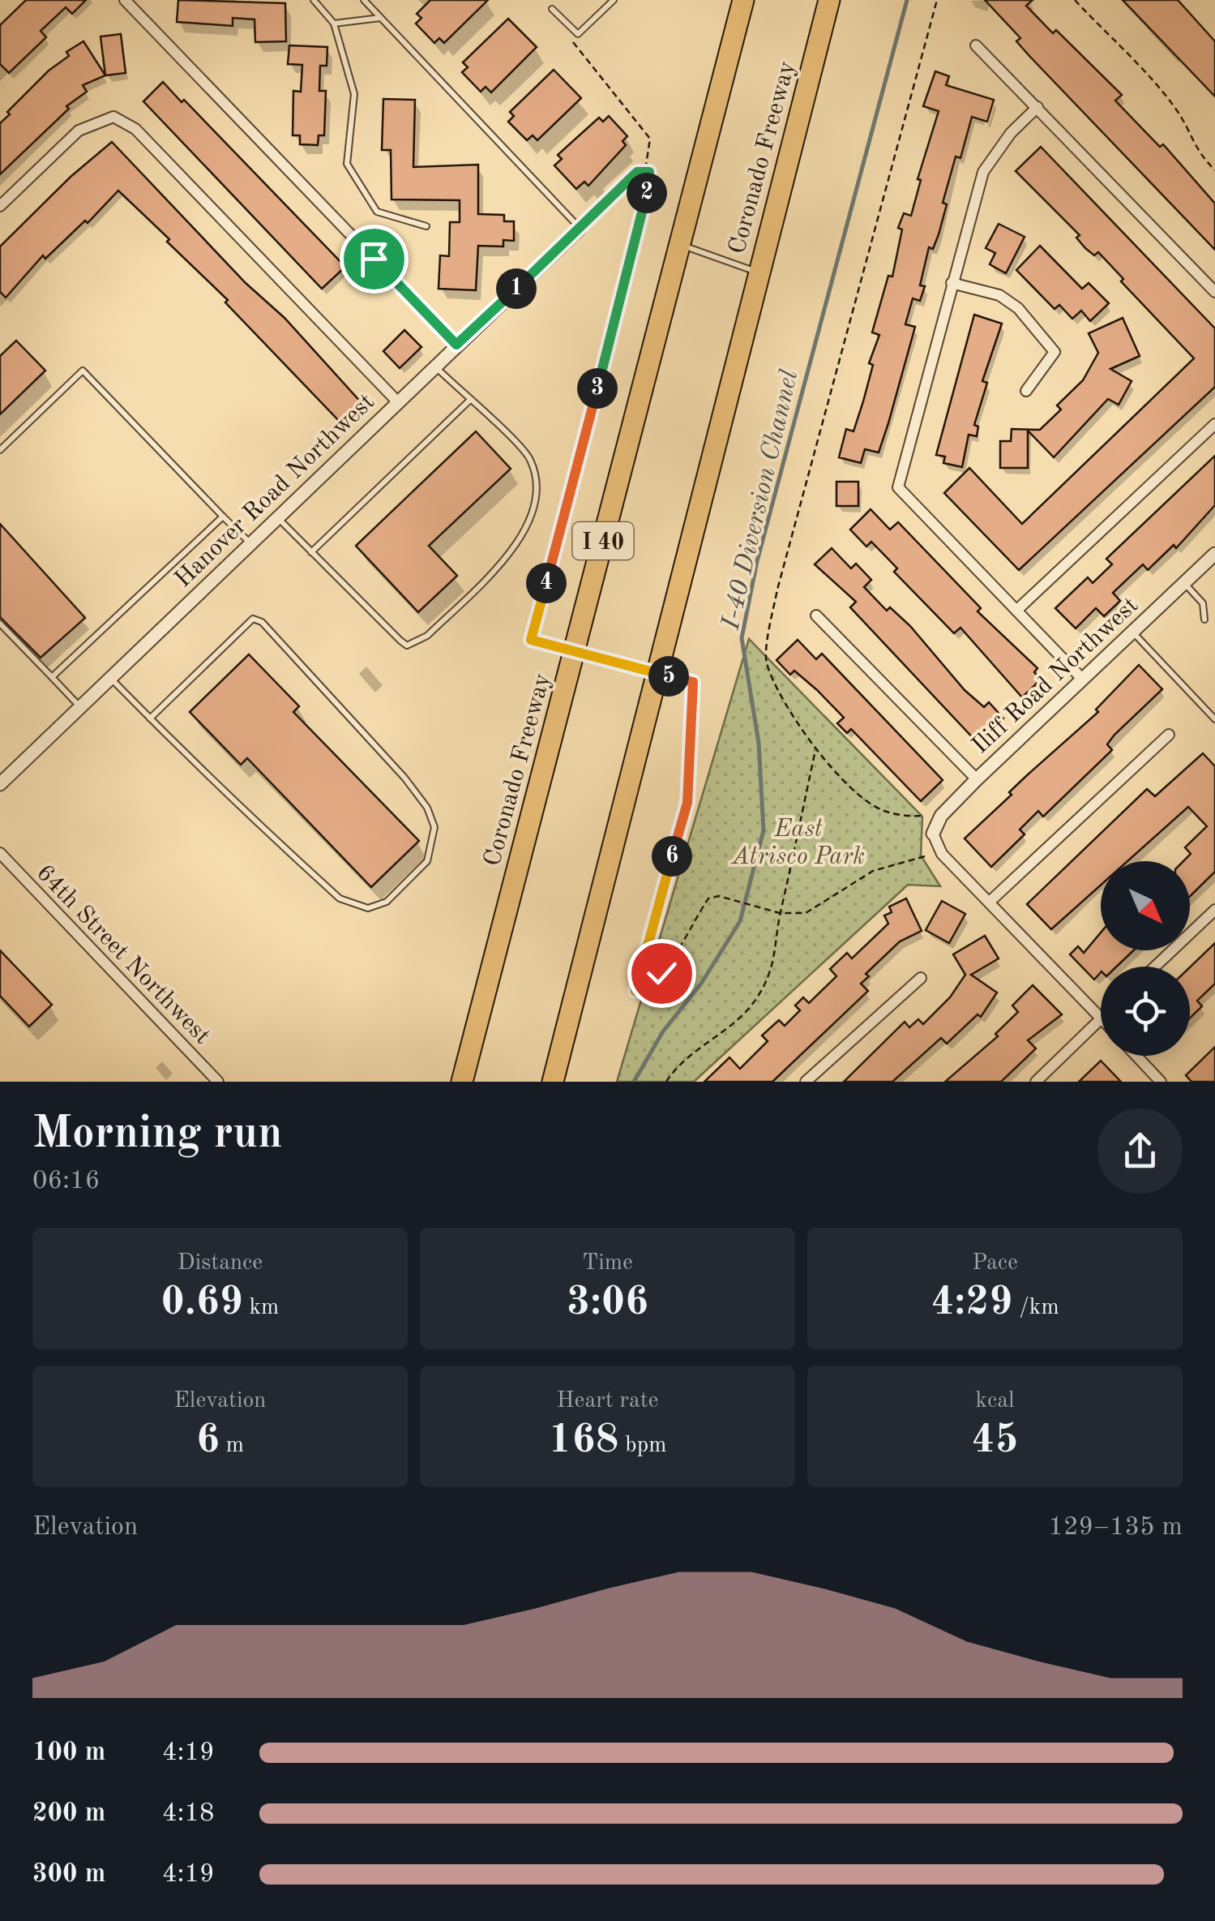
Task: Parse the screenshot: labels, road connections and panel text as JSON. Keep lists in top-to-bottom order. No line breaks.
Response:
{"streets":{"highway":["Coronado Freeway","I 40"],"street":["Hanover Road Northwest","Iliff Road Northwest","64th Street Northwest"]},"water":["I-40 Diversion Channel"],"parks":["East Atrisco Park"],"north":"bottom right","page":{"pins":["2","1","3","4","5","6"],"heading":["Morning run","06:16"],"stats":[["Distance","0.69 km"],["Time","3:06"],["Pace","4:29 /km"],["Elevation","6 m"],["Heart rate","168 bpm"],["kcal","45"]],"chart":["Elevation","129–135 m"],"list":[{"name":"100 m","note":"4:19"},{"name":"200 m","note":"4:18"},{"name":"300 m","note":"4:19"}]}}
